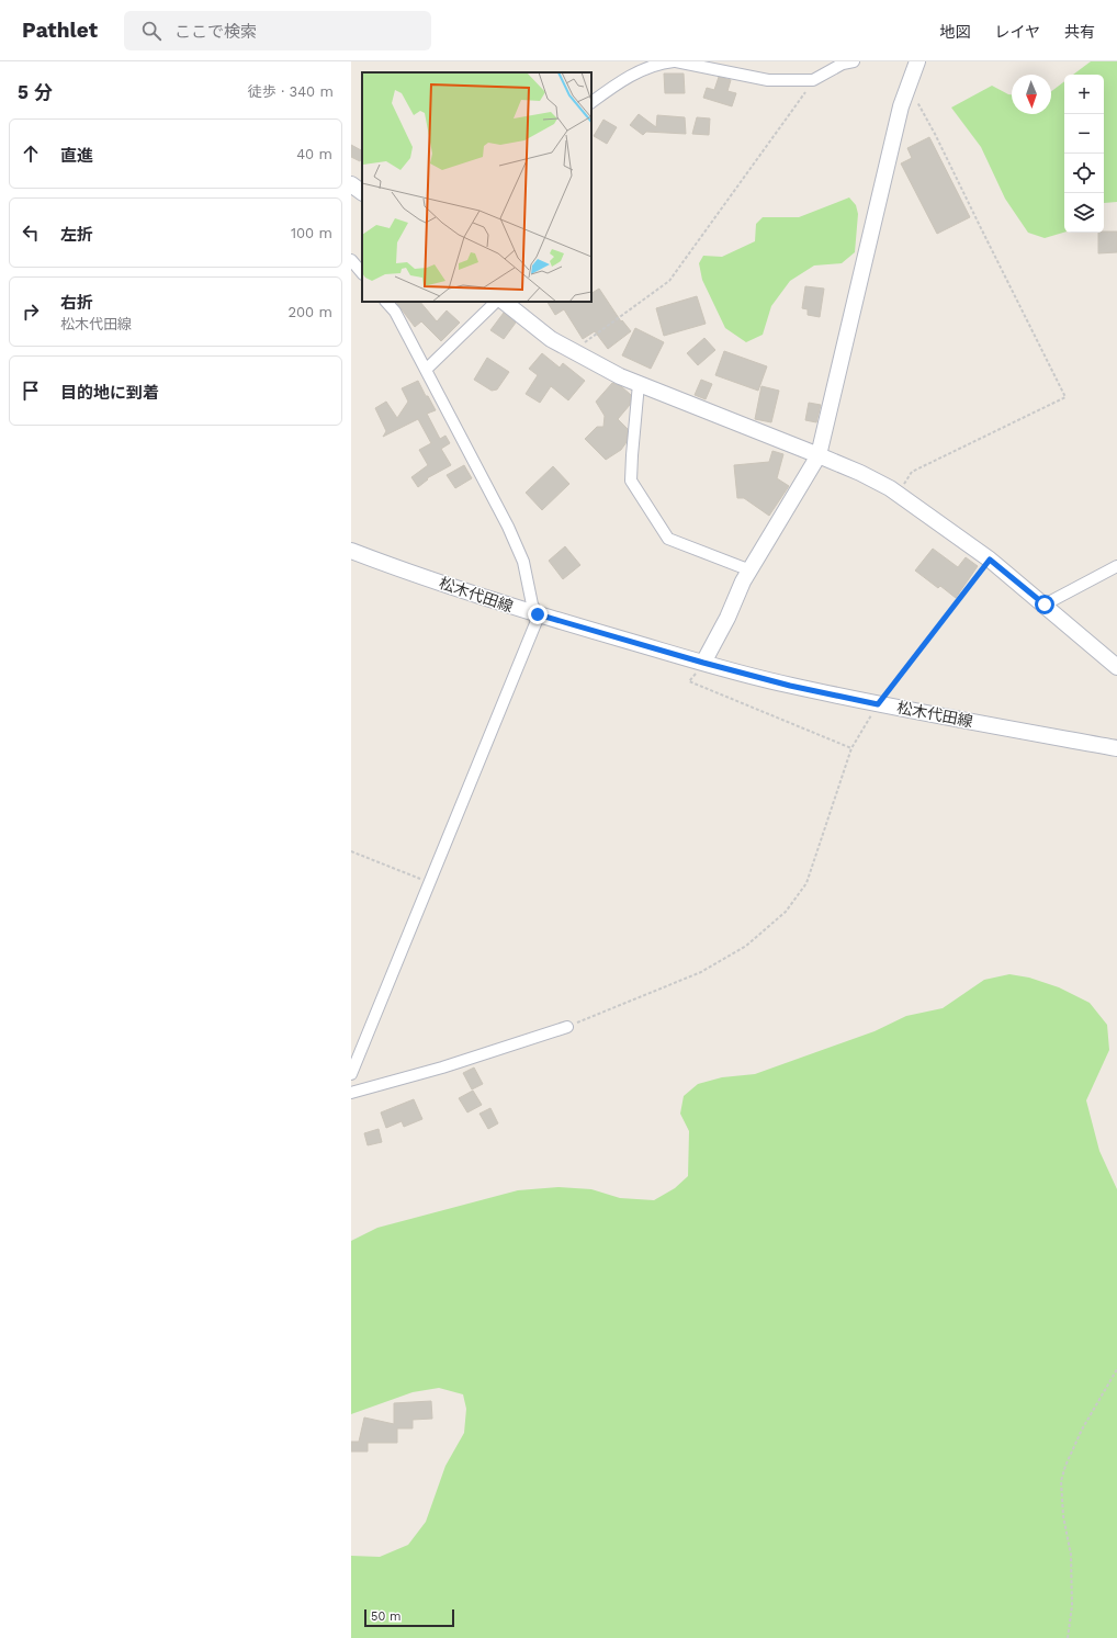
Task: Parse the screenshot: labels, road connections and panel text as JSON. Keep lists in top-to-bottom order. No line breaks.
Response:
{"streets":{"street":["松木代田線"]},"scale_bar":"50 m","north":"bottom","page":{"header":"Pathlet","search":"ここで検索","nav":["地図","レイヤ","共有"],"heading":["5 分","徒歩 · 340 m"],"map_buttons":["+","−"],"list":[["直進","40 m"],["左折","100 m"],["右折","松木代田線","200 m"],"目的地に到着"],"scale":"50 m"}}
